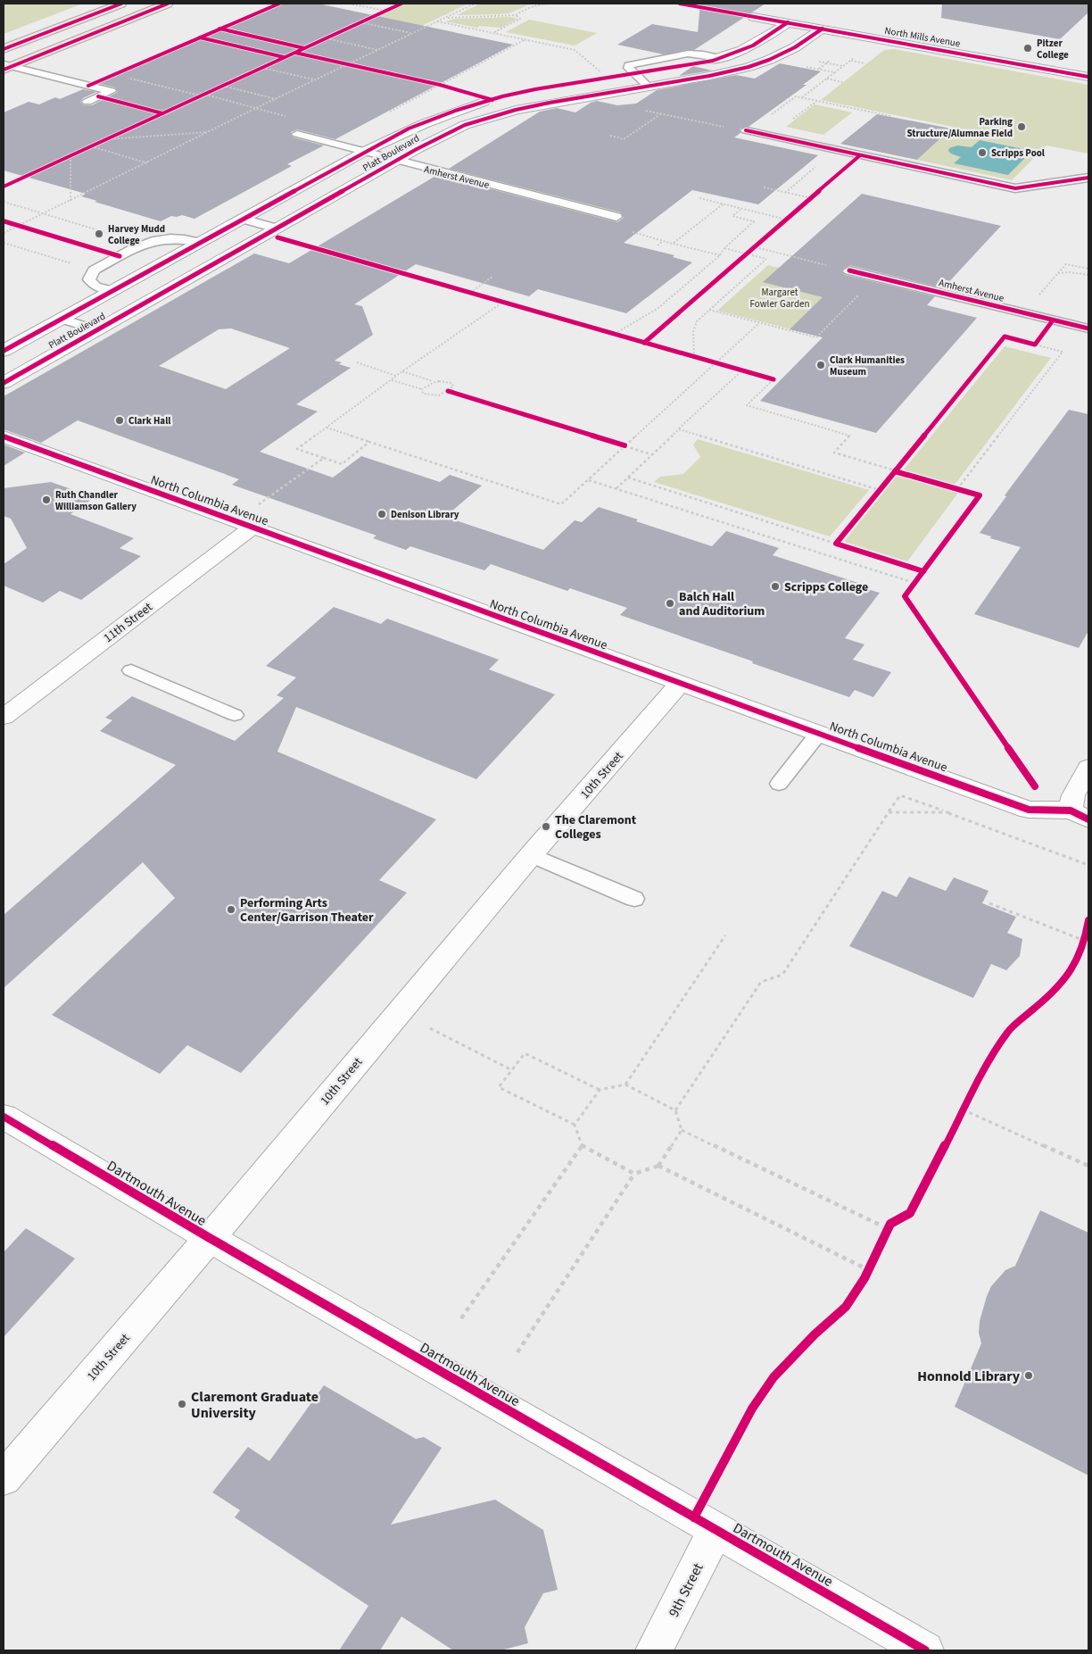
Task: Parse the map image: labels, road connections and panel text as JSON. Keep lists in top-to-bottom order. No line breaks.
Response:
{"streets":{"street":["North Mills Avenue","Platt Boulevard","North Columbia Avenue","11th Street","10th Street","Dartmouth Avenue","9th Street"],"lane":["Amherst Avenue"]},"crossings":[["North Mills Avenue","Platt Boulevard"],["Platt Boulevard","Amherst Avenue"],["North Columbia Avenue","11th Street"],["North Columbia Avenue","10th Street"],["10th Street","Dartmouth Avenue"],["Dartmouth Avenue","9th Street"]],"parks":["Margaret Fowler Garden"],"places":["Pitzer College","Parking Structure/Alumnae Field","Scripps Pool","Harvey Mudd College","Clark Humanities Museum","Clark Hall","Ruth Chandler Williamson Gallery","Denison Library","Scripps College","Balch Hall and Auditorium","The Claremont Colleges","Performing Arts Center/Garrison Theater","Honnold Library","Claremont Graduate University"]}
